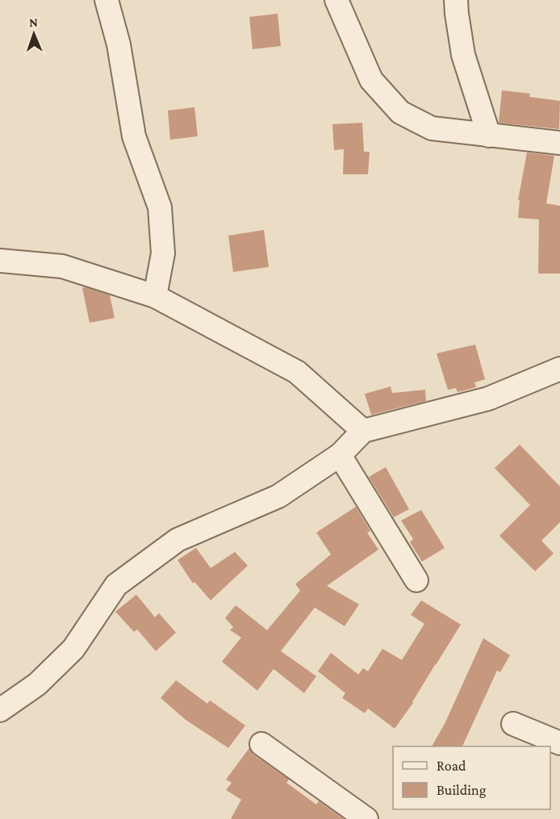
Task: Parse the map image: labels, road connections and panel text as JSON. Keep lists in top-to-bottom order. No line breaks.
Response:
{"legend":["Road","Building"],"north":"top"}
